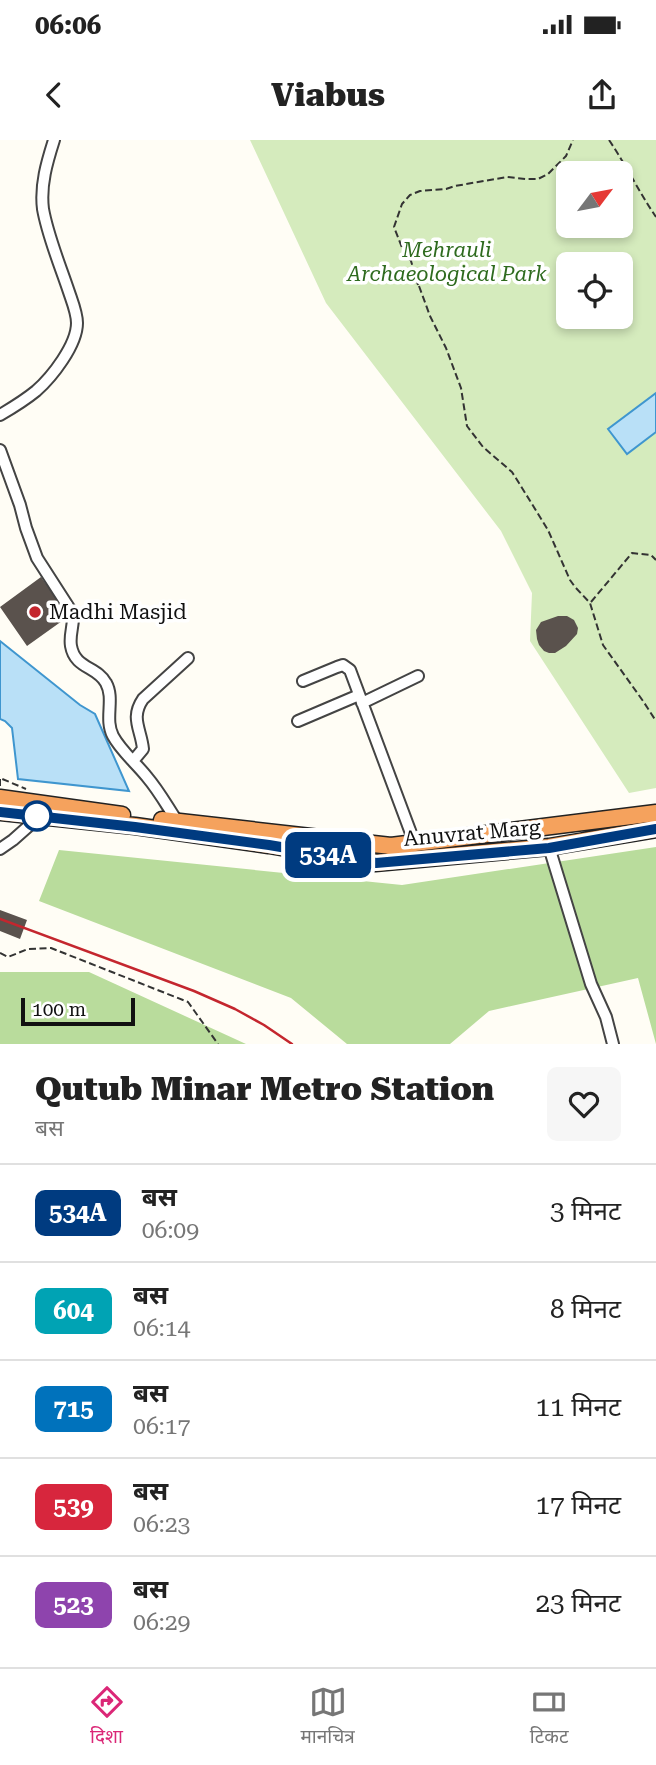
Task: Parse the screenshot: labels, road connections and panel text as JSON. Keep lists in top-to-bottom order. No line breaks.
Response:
{"streets":{"highway":["Anuvrat Marg"]},"parks":["Mehrauli Archaeological Park"],"places":["Madhi Masjid"],"lines":["bus line 534A"],"scale_bar":"100 m","north":"top right","page":{"status":"06:06","header":"Viabus","on_map":"534A","scale":"100 m","heading":["Qutub Minar Metro Station","बस"],"list":[{"mark":"534A","name":"बस","note":"06:09","value":"3 मिनट"},{"mark":"604","name":"बस","note":"06:14","value":"8 मिनट"},{"mark":"715","name":"बस","note":"06:17","value":"11 मिनट"},{"mark":"539","name":"बस","note":"06:23","value":"17 मिनट"},{"mark":"523","name":"बस","note":"06:29","value":"23 मिनट"}],"tabs":["दिशा","मानचित्र","टिकट"]}}
